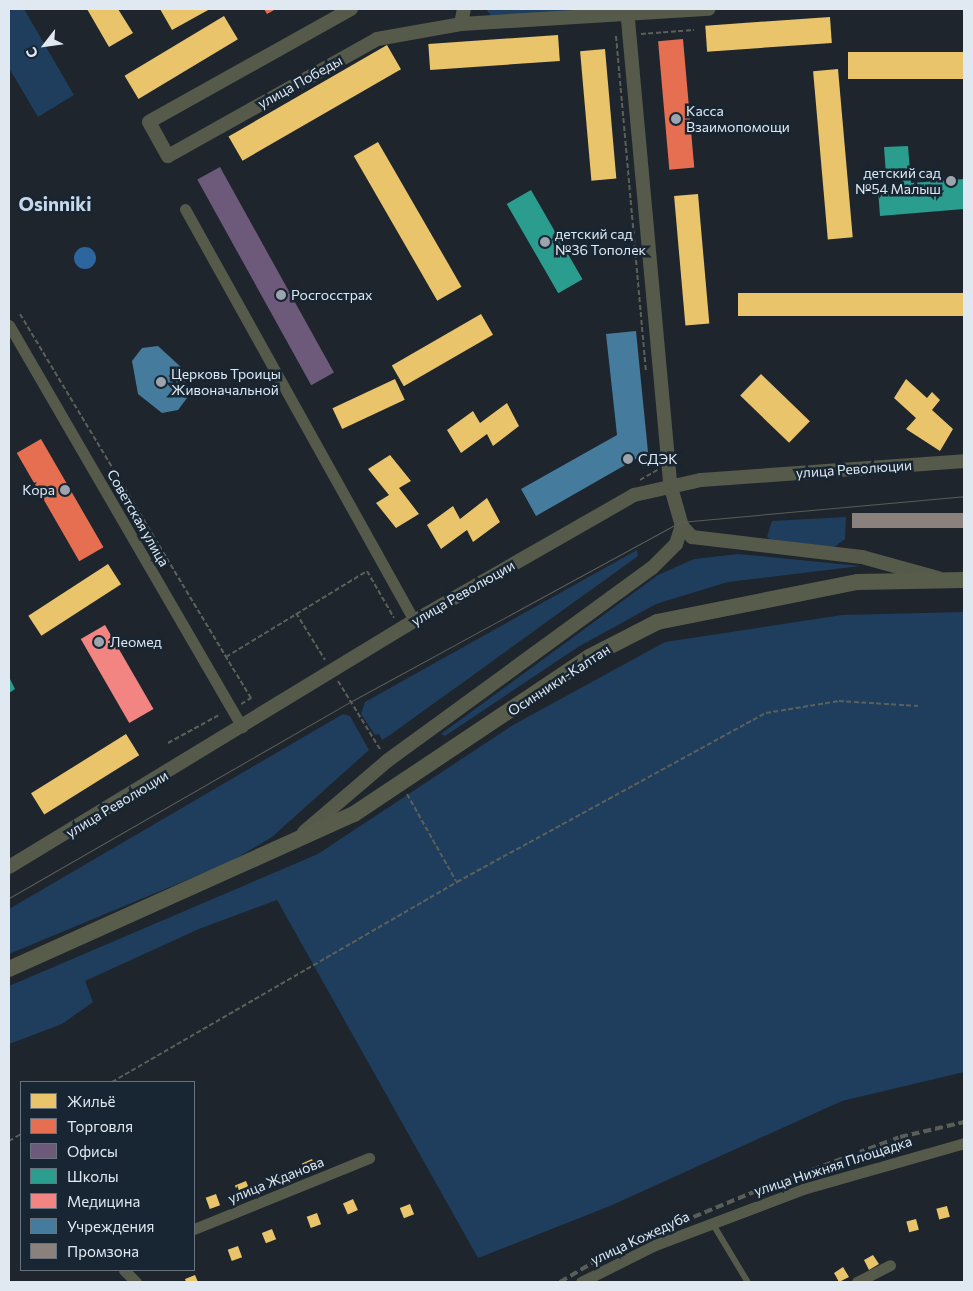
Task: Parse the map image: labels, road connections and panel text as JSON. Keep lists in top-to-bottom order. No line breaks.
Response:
{"streets":{"main road":["Осинники-Калтан"],"street":["улица Победы","улица Революции","Советская улица","улица Нижняя Площадка","улица Жданова","улица Кожедуба"]},"crossings":[["улица Революции","Советская улица"],["улица Нижняя Площадка","улица Кожедуба"]],"districts":["Osinniki"],"places":["Касса Взаимопомощи","детский сад №54 Малыш","детский сад №36 Тополек","Росгосстрах","Церковь Троицы Живоначальной","СДЭК","Кора","Леомед"],"legend":["Жильё","Торговля","Офисы","Школы","Медицина","Учреждения","Промзона"],"north":"bottom left"}
